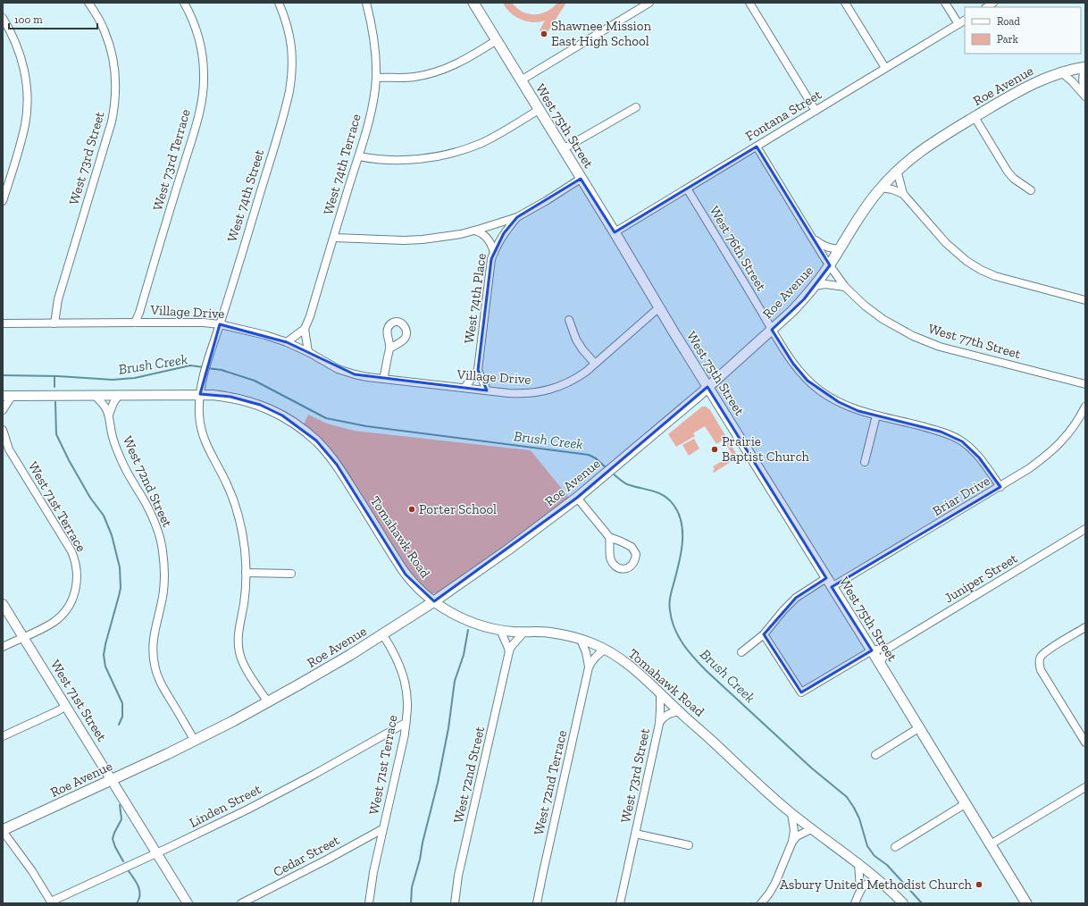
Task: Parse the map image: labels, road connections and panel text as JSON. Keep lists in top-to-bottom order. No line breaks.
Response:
{"streets":{"main road":["Roe Avenue","West 75th Street"],"street":["Fontana Street","West 73rd Street","West 73rd Terrace","West 74th Terrace","West 74th Street","West 76th Street","West 74th Place","Village Drive","West 77th Street","West 72nd Street","Briar Drive","West 71st Terrace","Tomahawk Road","Juniper Street","West 71st Street","West 72nd Terrace","Linden Street","Cedar Street"]},"crossings":[["Roe Avenue","West 75th Street"],["Roe Avenue","West 76th Street"],["Roe Avenue","West 77th Street"],["Roe Avenue","West 72nd Street"],["Roe Avenue","West 71st Terrace"],["Roe Avenue","Tomahawk Road"],["Roe Avenue","West 71st Street"],["Fontana Street","West 75th Street"],["Fontana Street","West 76th Street"],["Fontana Street","West 77th Street"],["West 75th Street","Village Drive"],["West 75th Street","Briar Drive"],["West 75th Street","Juniper Street"],["West 73rd Street","Village Drive"],["West 73rd Street","Tomahawk Road"],["West 73rd Terrace","Village Drive"],["West 74th Terrace","Village Drive"],["West 74th Street","Village Drive"],["West 74th Street","Tomahawk Road"],["West 76th Street","Briar Drive"],["West 74th Place","Village Drive"],["West 72nd Street","Tomahawk Road"],["West 71st Terrace","West 71st Street"],["West 71st Terrace","Linden Street"],["West 71st Terrace","Cedar Street"],["Tomahawk Road","West 72nd Terrace"],["West 71st Street","Linden Street"]],"water":["Brush Creek"],"places":["Shawnee Mission East High School","Prairie Baptist Church","Porter School","Asbury United Methodist Church"],"legend":["Road","Park"],"scale_bar":"100 m"}
